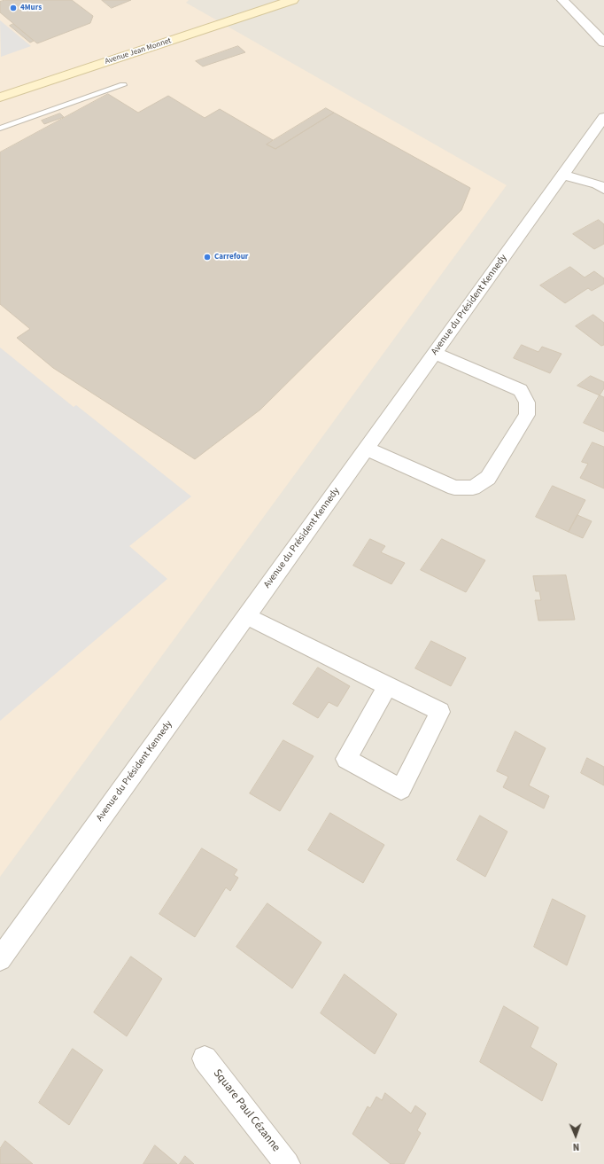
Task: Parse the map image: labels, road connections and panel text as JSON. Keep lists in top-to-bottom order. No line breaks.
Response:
{"streets":{"main road":["Avenue Jean Monnet"],"street":["Avenue du Président Kennedy","Square Paul Cézanne"]},"places":["4Murs","Carrefour"],"north":"bottom"}
